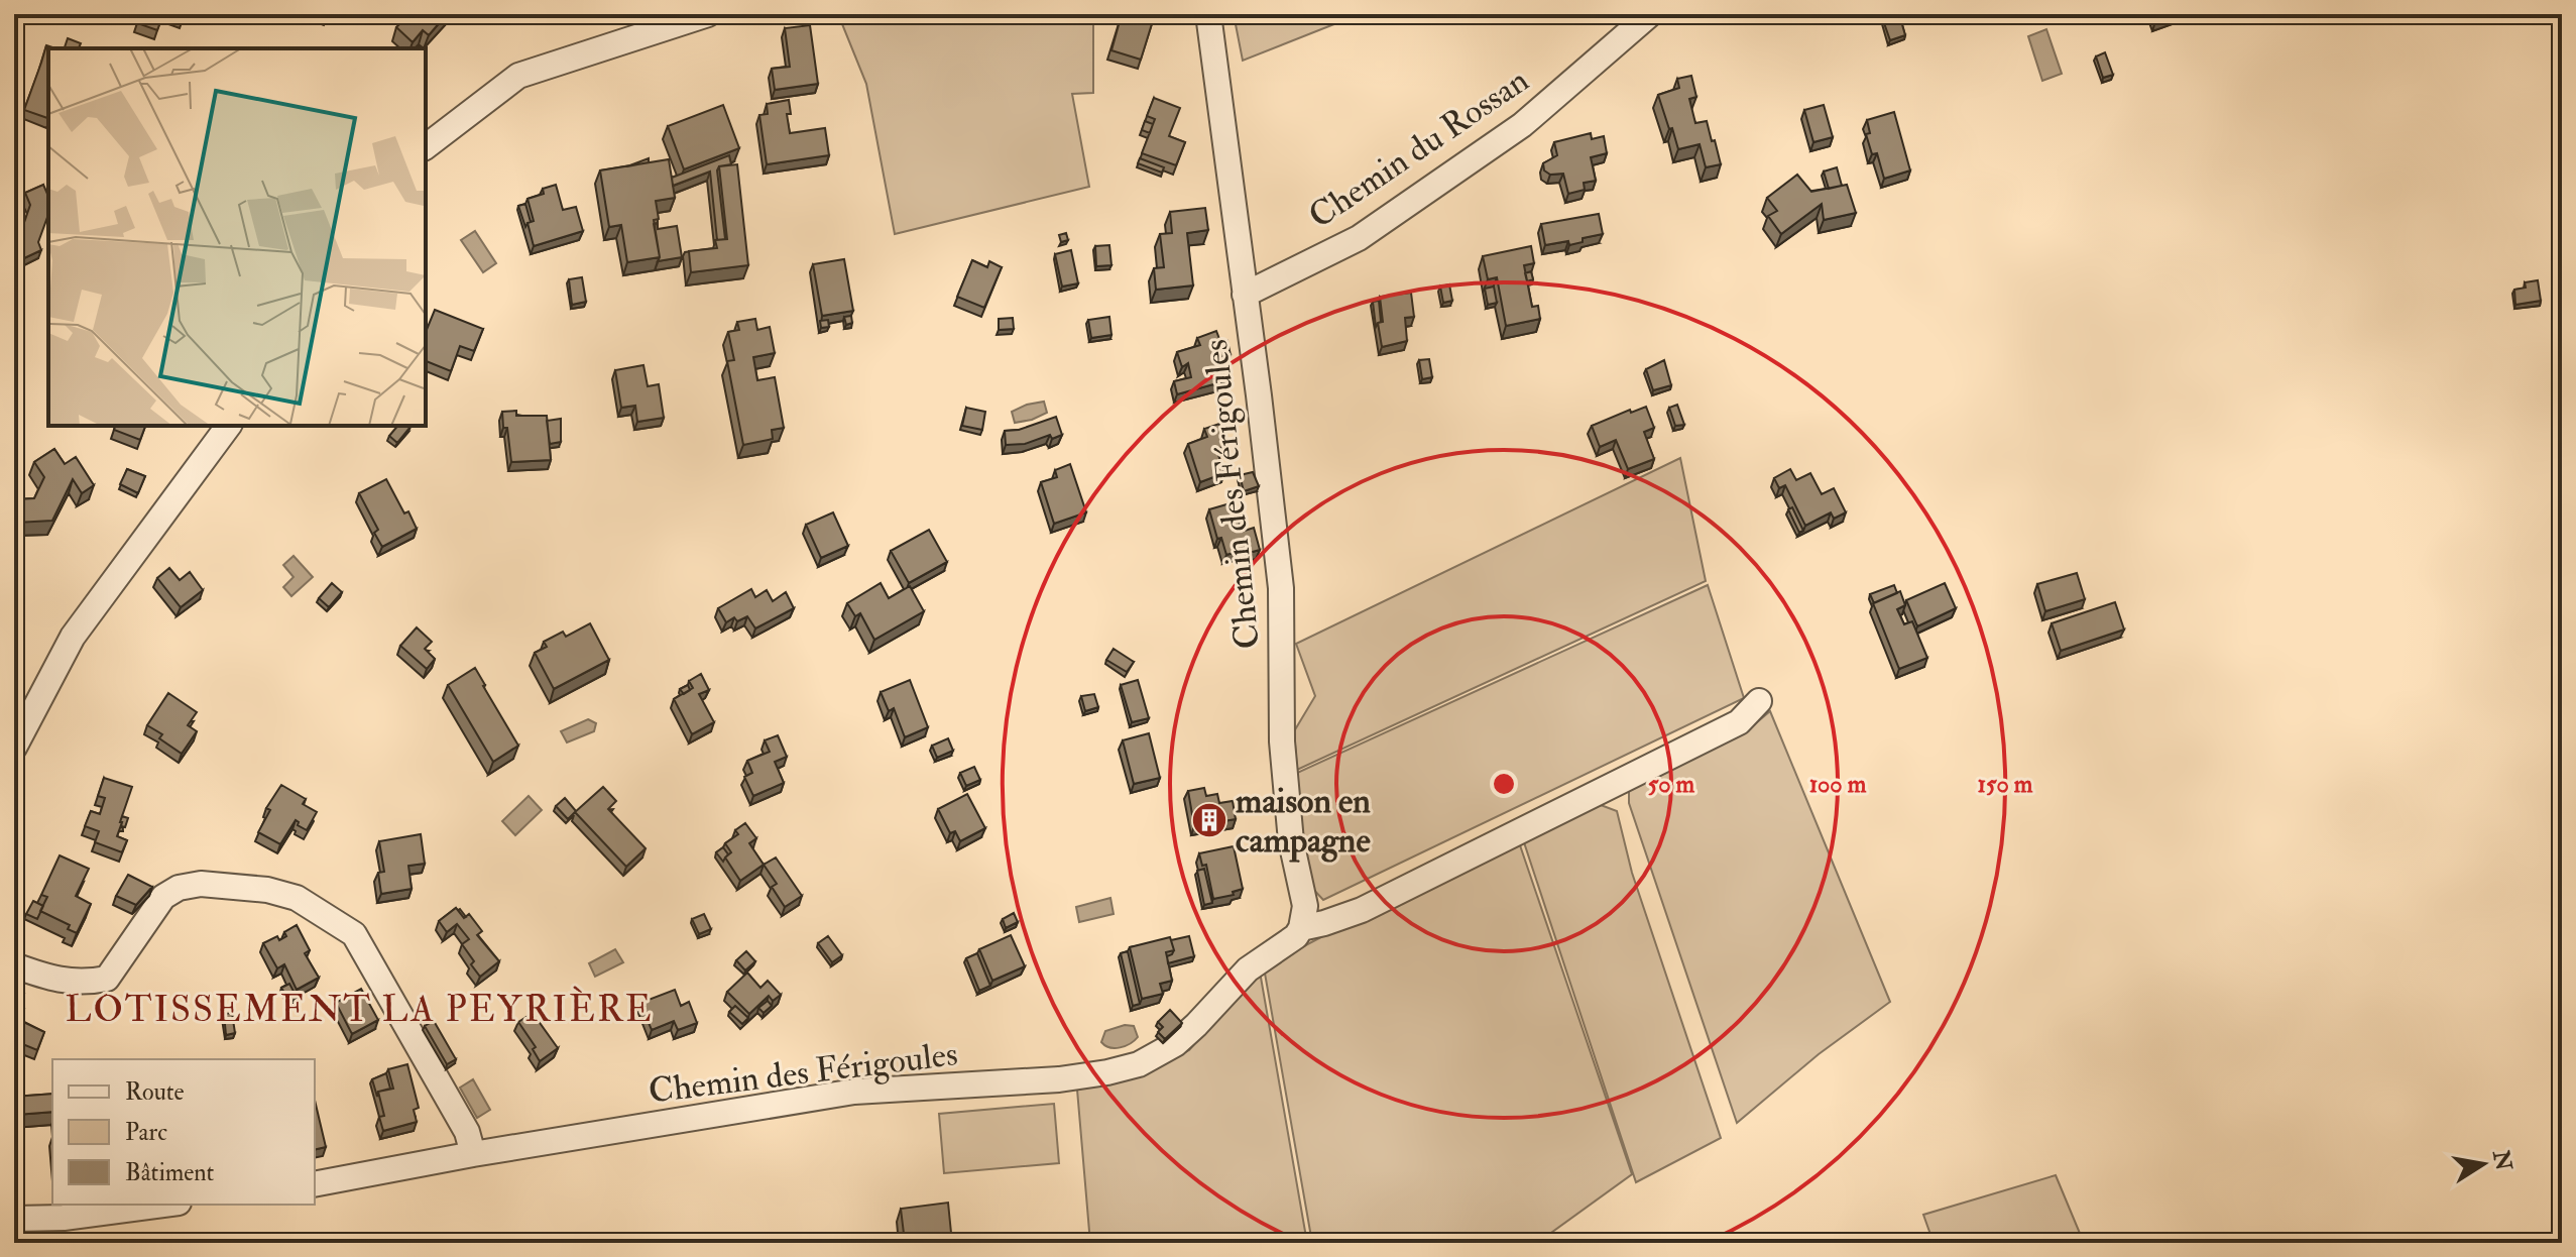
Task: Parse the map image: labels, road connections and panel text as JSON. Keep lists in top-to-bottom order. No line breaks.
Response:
{"streets":{"street":["Chemin du Rossan","Chemin des Férigoules"]},"crossings":[["Chemin du Rossan","Chemin des Férigoules"]],"districts":["LOTISSEMENT LA PEYRIÈRE"],"places":{"building":["maison en campagne"]},"legend":["Route","Parc","Bâtiment"],"north":"right","rings":["50 m","100 m","150 m"]}
